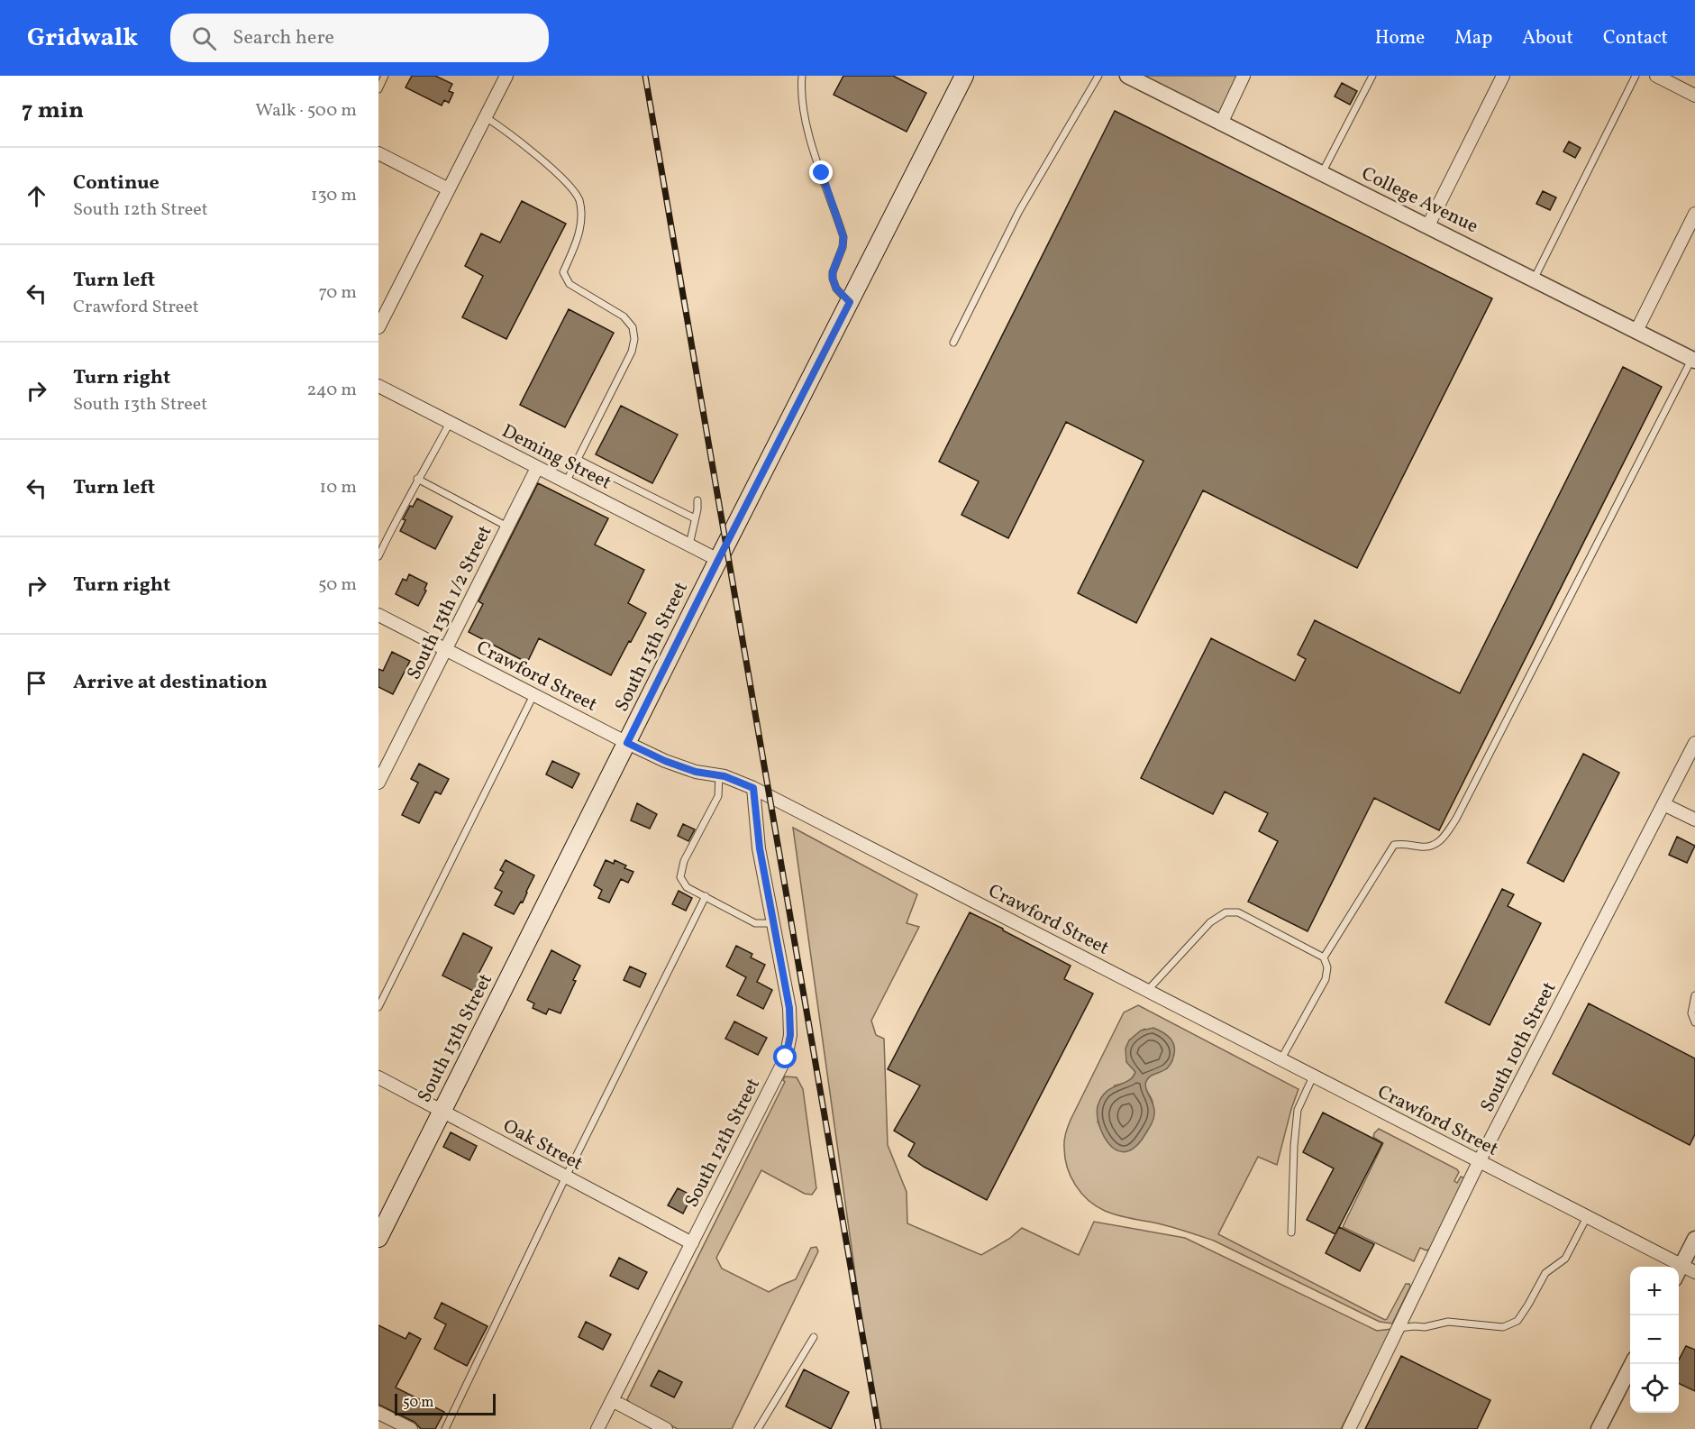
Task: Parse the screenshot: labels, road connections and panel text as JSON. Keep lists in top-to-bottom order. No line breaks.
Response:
{"streets":{"main road":["South 13th Street"],"street":["College Avenue","Deming Street","South 13th 1/2 Street","Crawford Street","South 10th Street","South 12th Street","Oak Street"]},"crossings":[["Deming Street","South 13th 1/2 Street"],["Deming Street","South 13th Street"],["South 13th 1/2 Street","Crawford Street"],["South 13th Street","Crawford Street"],["South 13th Street","Oak Street"],["Crawford Street","South 10th Street"],["Crawford Street","South 12th Street"],["South 12th Street","Oak Street"]],"scale_bar":"50 m","page":{"header":"Gridwalk","search":"Search here","nav":["Home","Map","About","Contact"],"heading":["7 min","Walk · 500 m"],"list":[["Continue","South 12th Street","130 m"],["Turn left","Crawford Street","70 m"],["Turn right","South 13th Street","240 m"],["Turn left","10 m"],["Turn right","50 m"],"Arrive at destination"],"map_buttons":["+","−"],"scale":"50 m"}}
